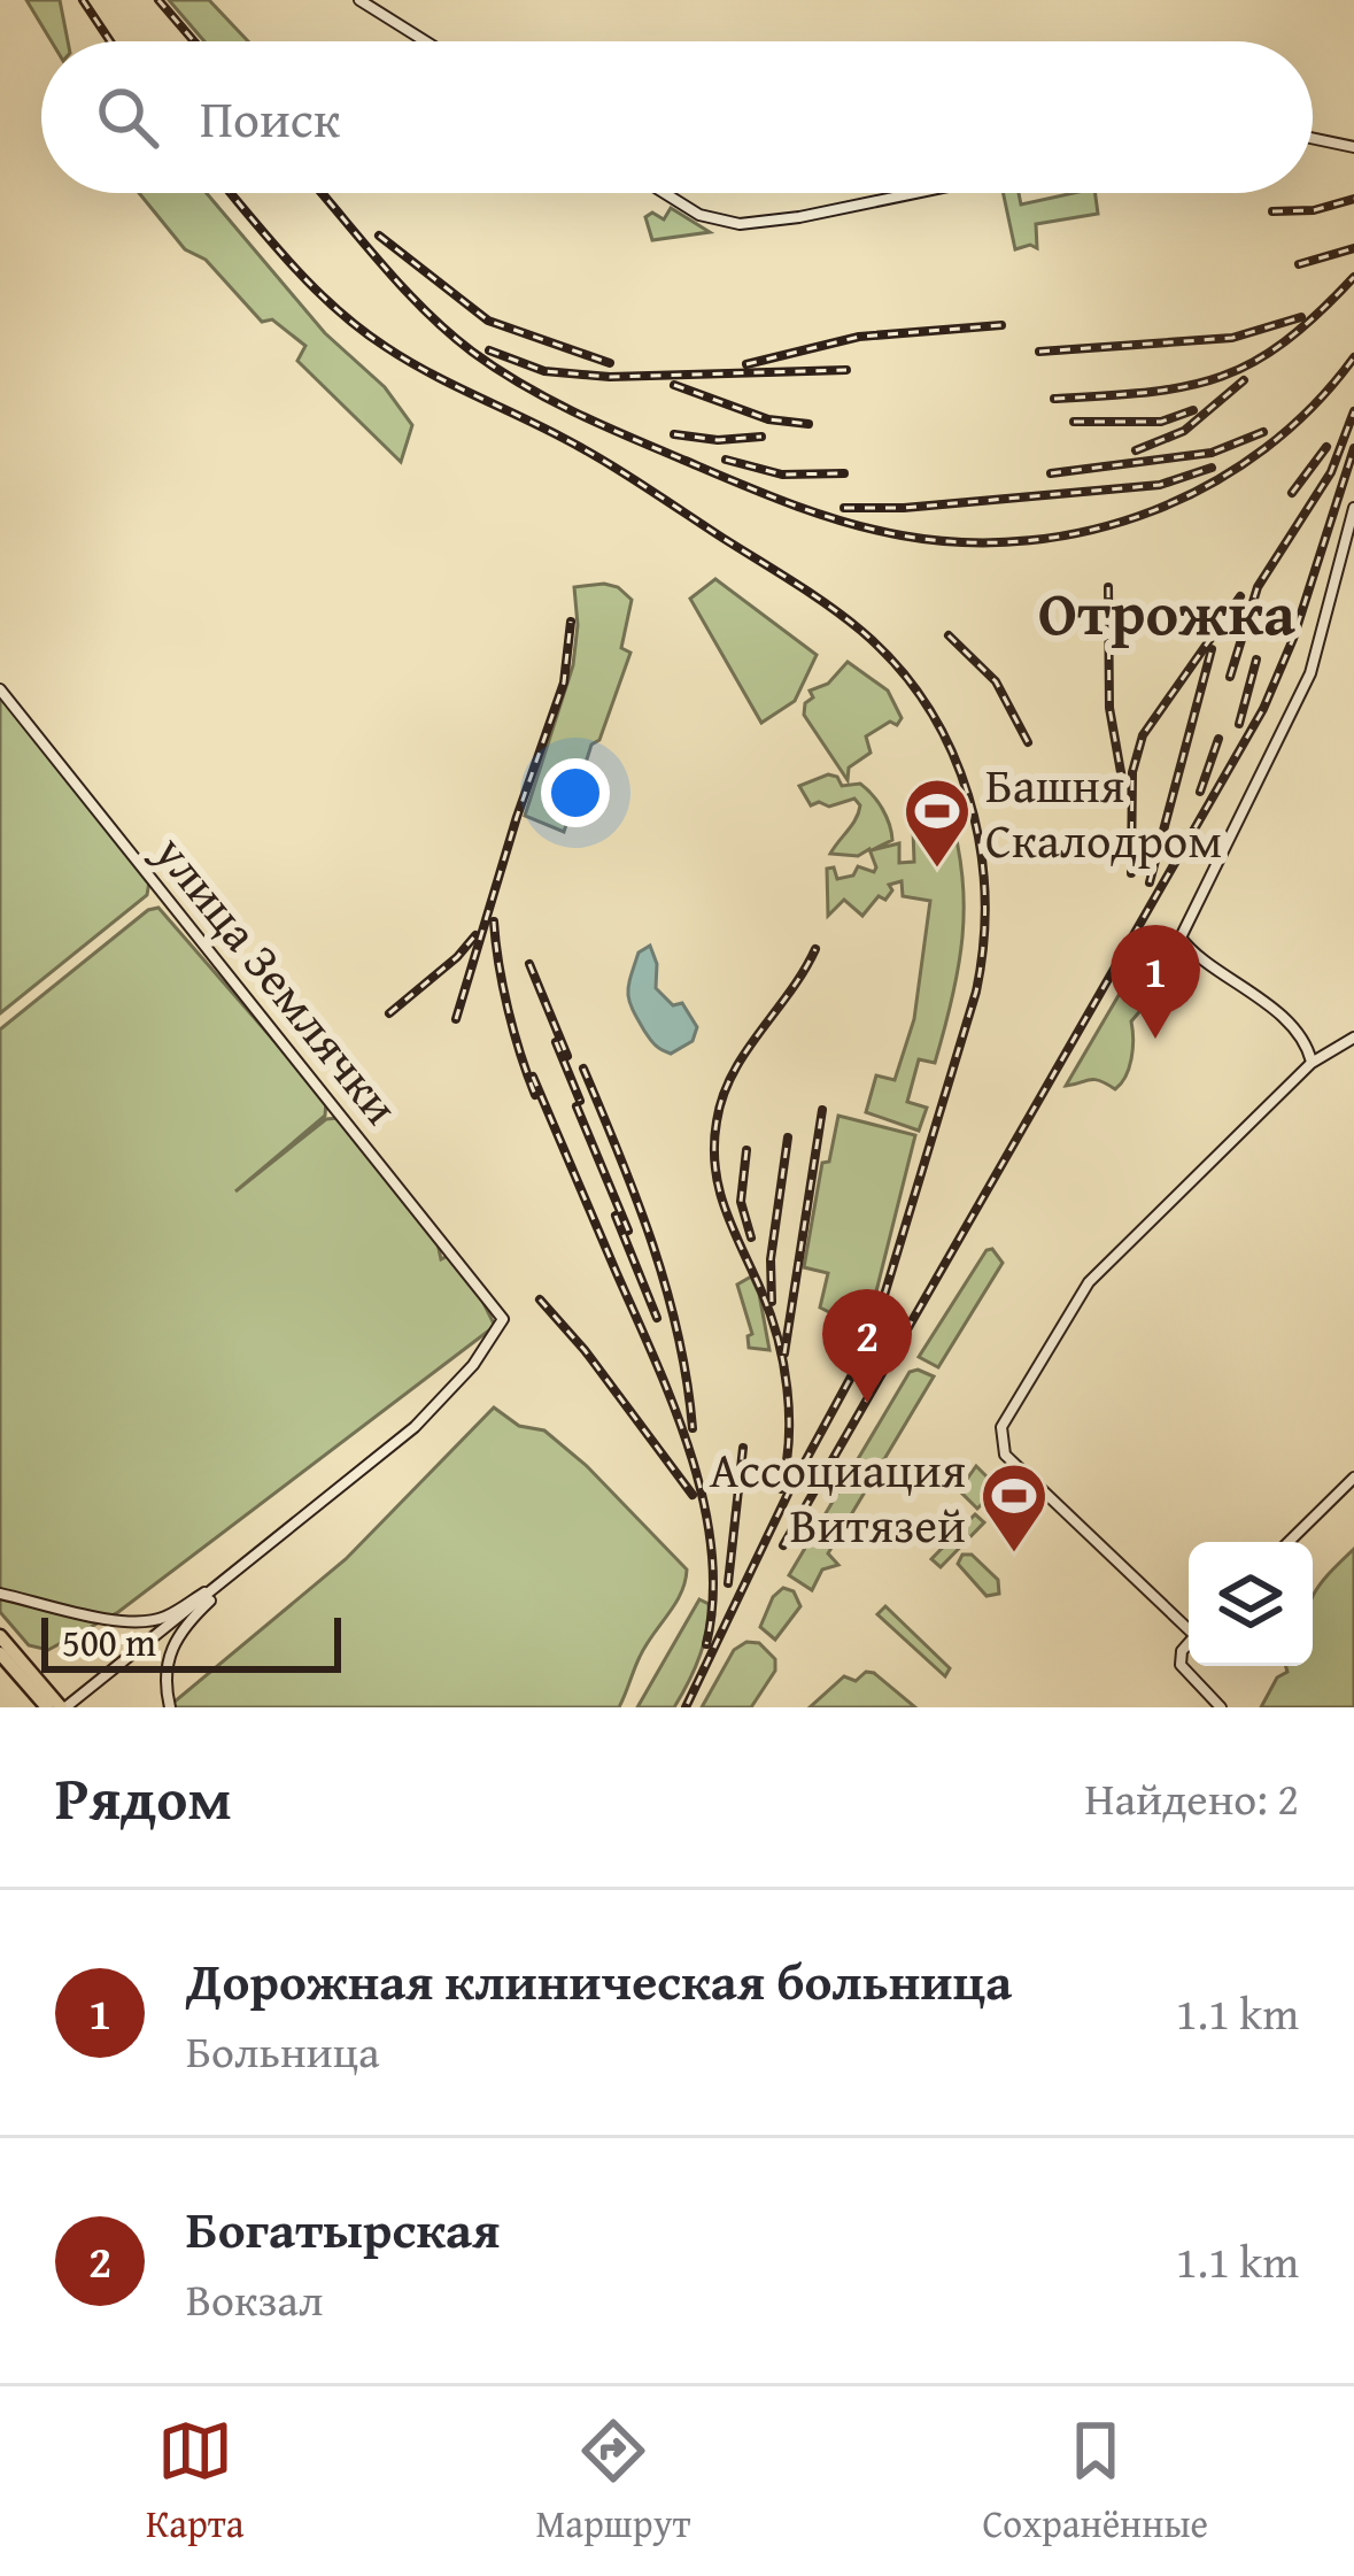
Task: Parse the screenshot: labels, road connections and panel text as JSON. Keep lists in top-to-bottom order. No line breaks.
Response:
{"streets":{"street":["улица Землячки"]},"districts":["Отрожка"],"places":{"sports":["Башня Скалодром","Ассоциация Витязей"]},"scale_bar":"500 m","page":{"search":"Поиск","pins":["1","2"],"scale":"500 m","heading":["Рядом","Найдено: 2"],"list":[{"mark":"1","name":"Дорожная клиническая больница","note":"Больница","value":"1.1 km"},{"mark":"2","name":"Богатырская","note":"Вокзал","value":"1.1 km"}],"nav":["Карта","Маршрут","Сохранённые"]}}
